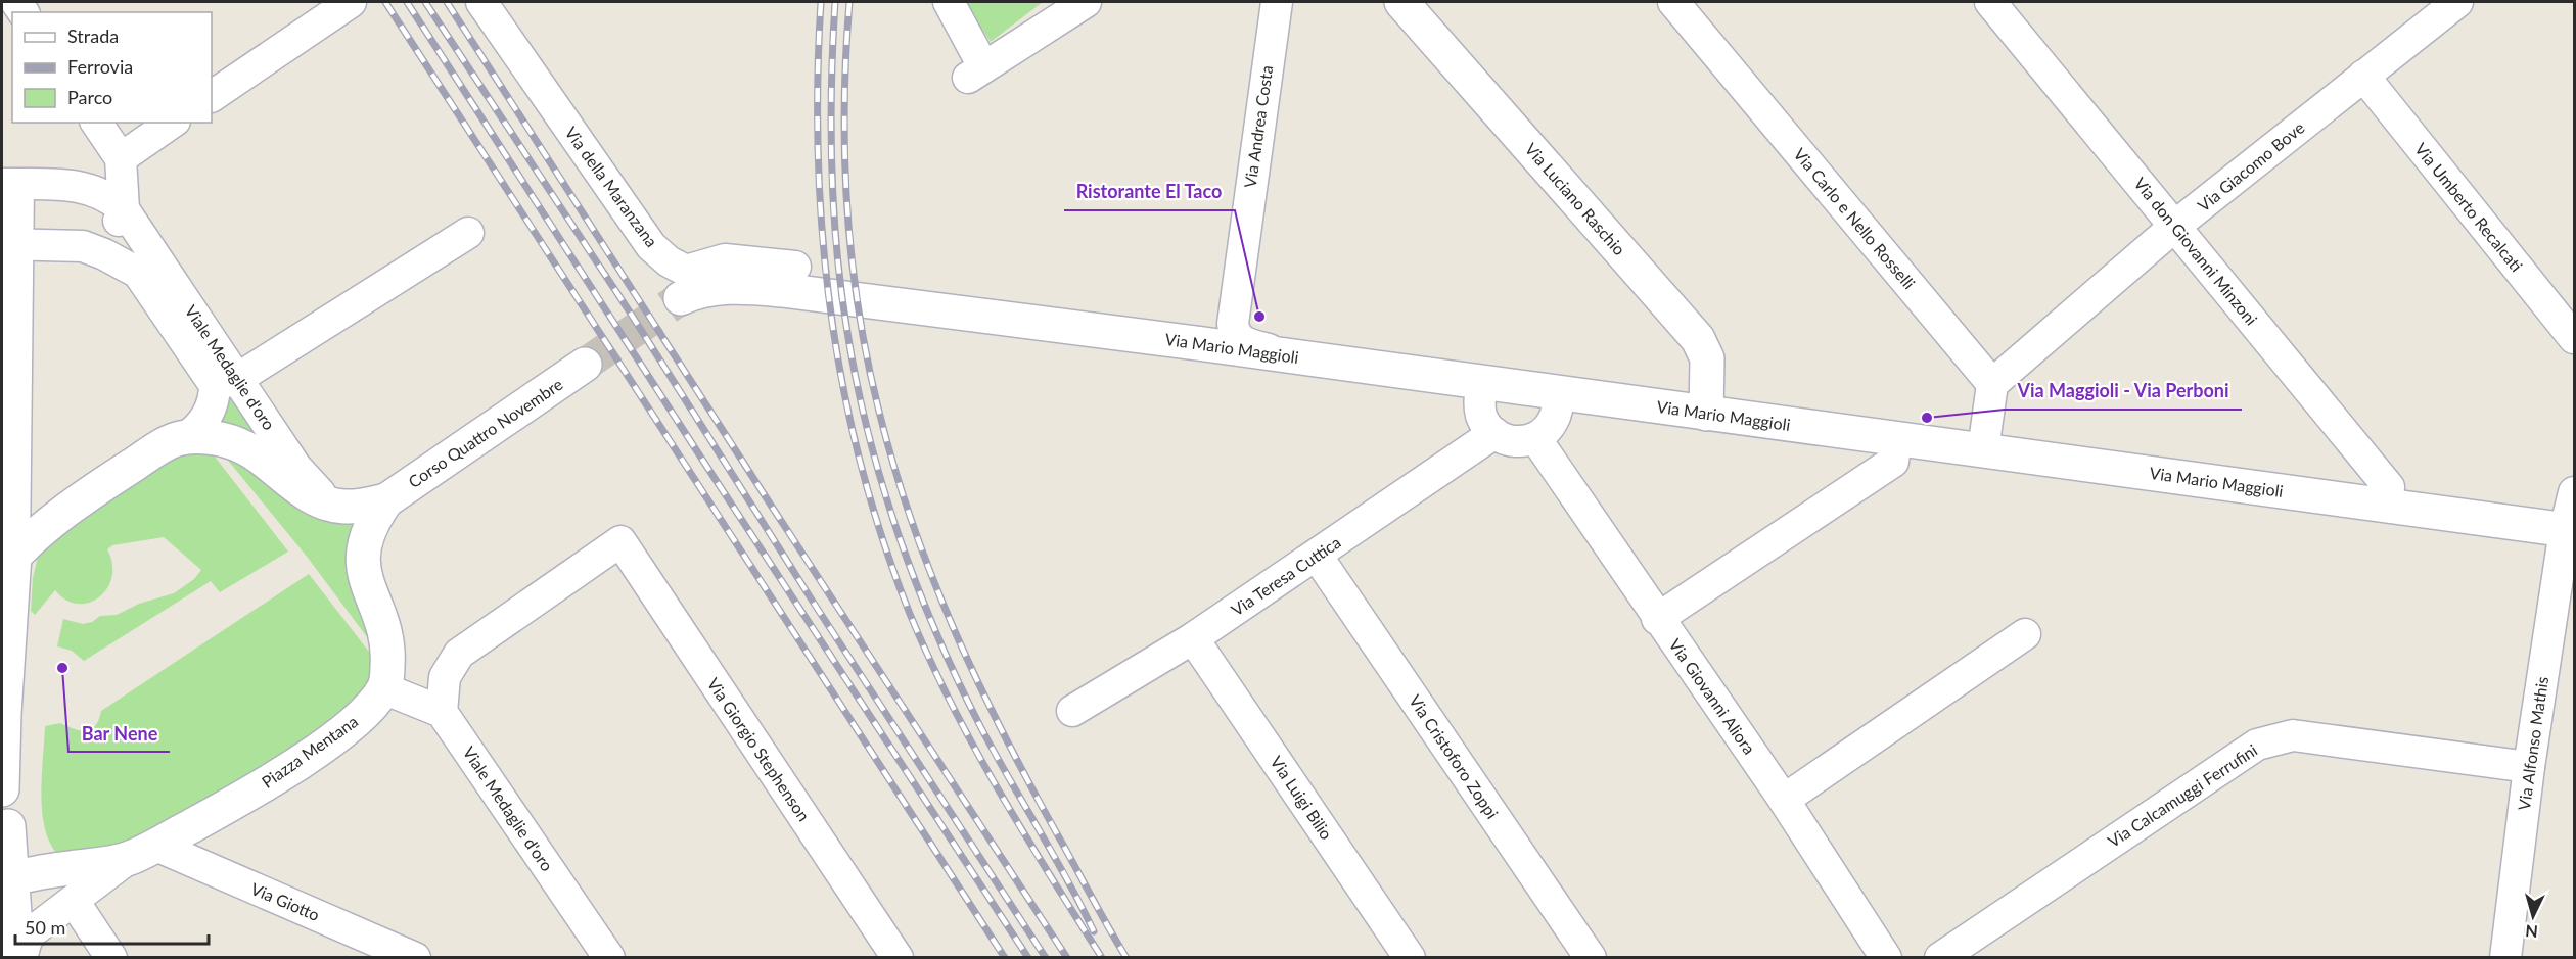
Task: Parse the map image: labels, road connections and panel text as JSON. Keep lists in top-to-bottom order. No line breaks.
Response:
{"streets":{"street":["Via Andrea Costa","Via Giacomo Bove","Via della Maranzana","Via Luciano Raschio","Via Umberto Recalcati","Via Carlo e Nello Rosselli","Via don Giovanni Minzoni","Via Mario Maggioli","Viale Medaglie d'oro","Corso Quattro Novembre","Via Teresa Cuttica","Via Giovanni Aliora","Via Alfonso Mathis","Via Giorgio Stephenson","Piazza Mentana","Via Cristoforo Zoppi","Via Calcamuggi Ferrufini","Via Luigi Bilio","Via Giotto"]},"crossings":[["Via Andrea Costa","Via Mario Maggioli"],["Via Giacomo Bove","Via Umberto Recalcati"],["Via Giacomo Bove","Via Carlo e Nello Rosselli"],["Via Giacomo Bove","Via don Giovanni Minzoni"],["Via Luciano Raschio","Via Mario Maggioli"],["Via don Giovanni Minzoni","Via Mario Maggioli"],["Via Mario Maggioli","Via Alfonso Mathis"],["Viale Medaglie d'oro","Via Giorgio Stephenson"],["Corso Quattro Novembre","Piazza Mentana"],["Via Teresa Cuttica","Via Cristoforo Zoppi"],["Via Teresa Cuttica","Via Luigi Bilio"],["Via Alfonso Mathis","Via Calcamuggi Ferrufini"],["Piazza Mentana","Via Giotto"]],"places":["Ristorante El Taco","Via Maggioli - Via Perboni","Bar Nene"],"legend":["Strada","Ferrovia","Parco"],"scale_bar":"50 m","north":"bottom"}
